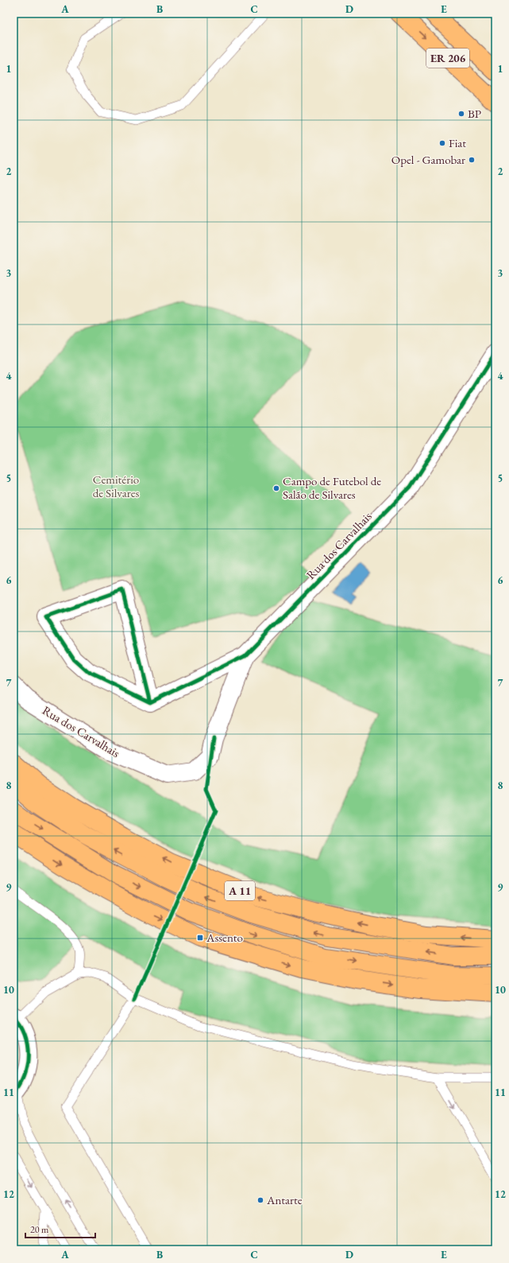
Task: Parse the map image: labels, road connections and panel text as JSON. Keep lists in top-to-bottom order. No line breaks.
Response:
{"streets":{"main road":["ER 206","A 11"],"street":["Rua dos Carvalhais"]},"parks":["Cemitério de Silvares"],"places":{"other":["BP","Fiat","Opel - Gamobar","Campo de Futebol de Salão de Silvares","Antarte"],"transit":["Assento"]},"scale_bar":"20 m","grid":{"columns":["A","B","C","D","E"],"rows":["1","2","3","4","5","6","7","8","9","10","11","12"]}}
